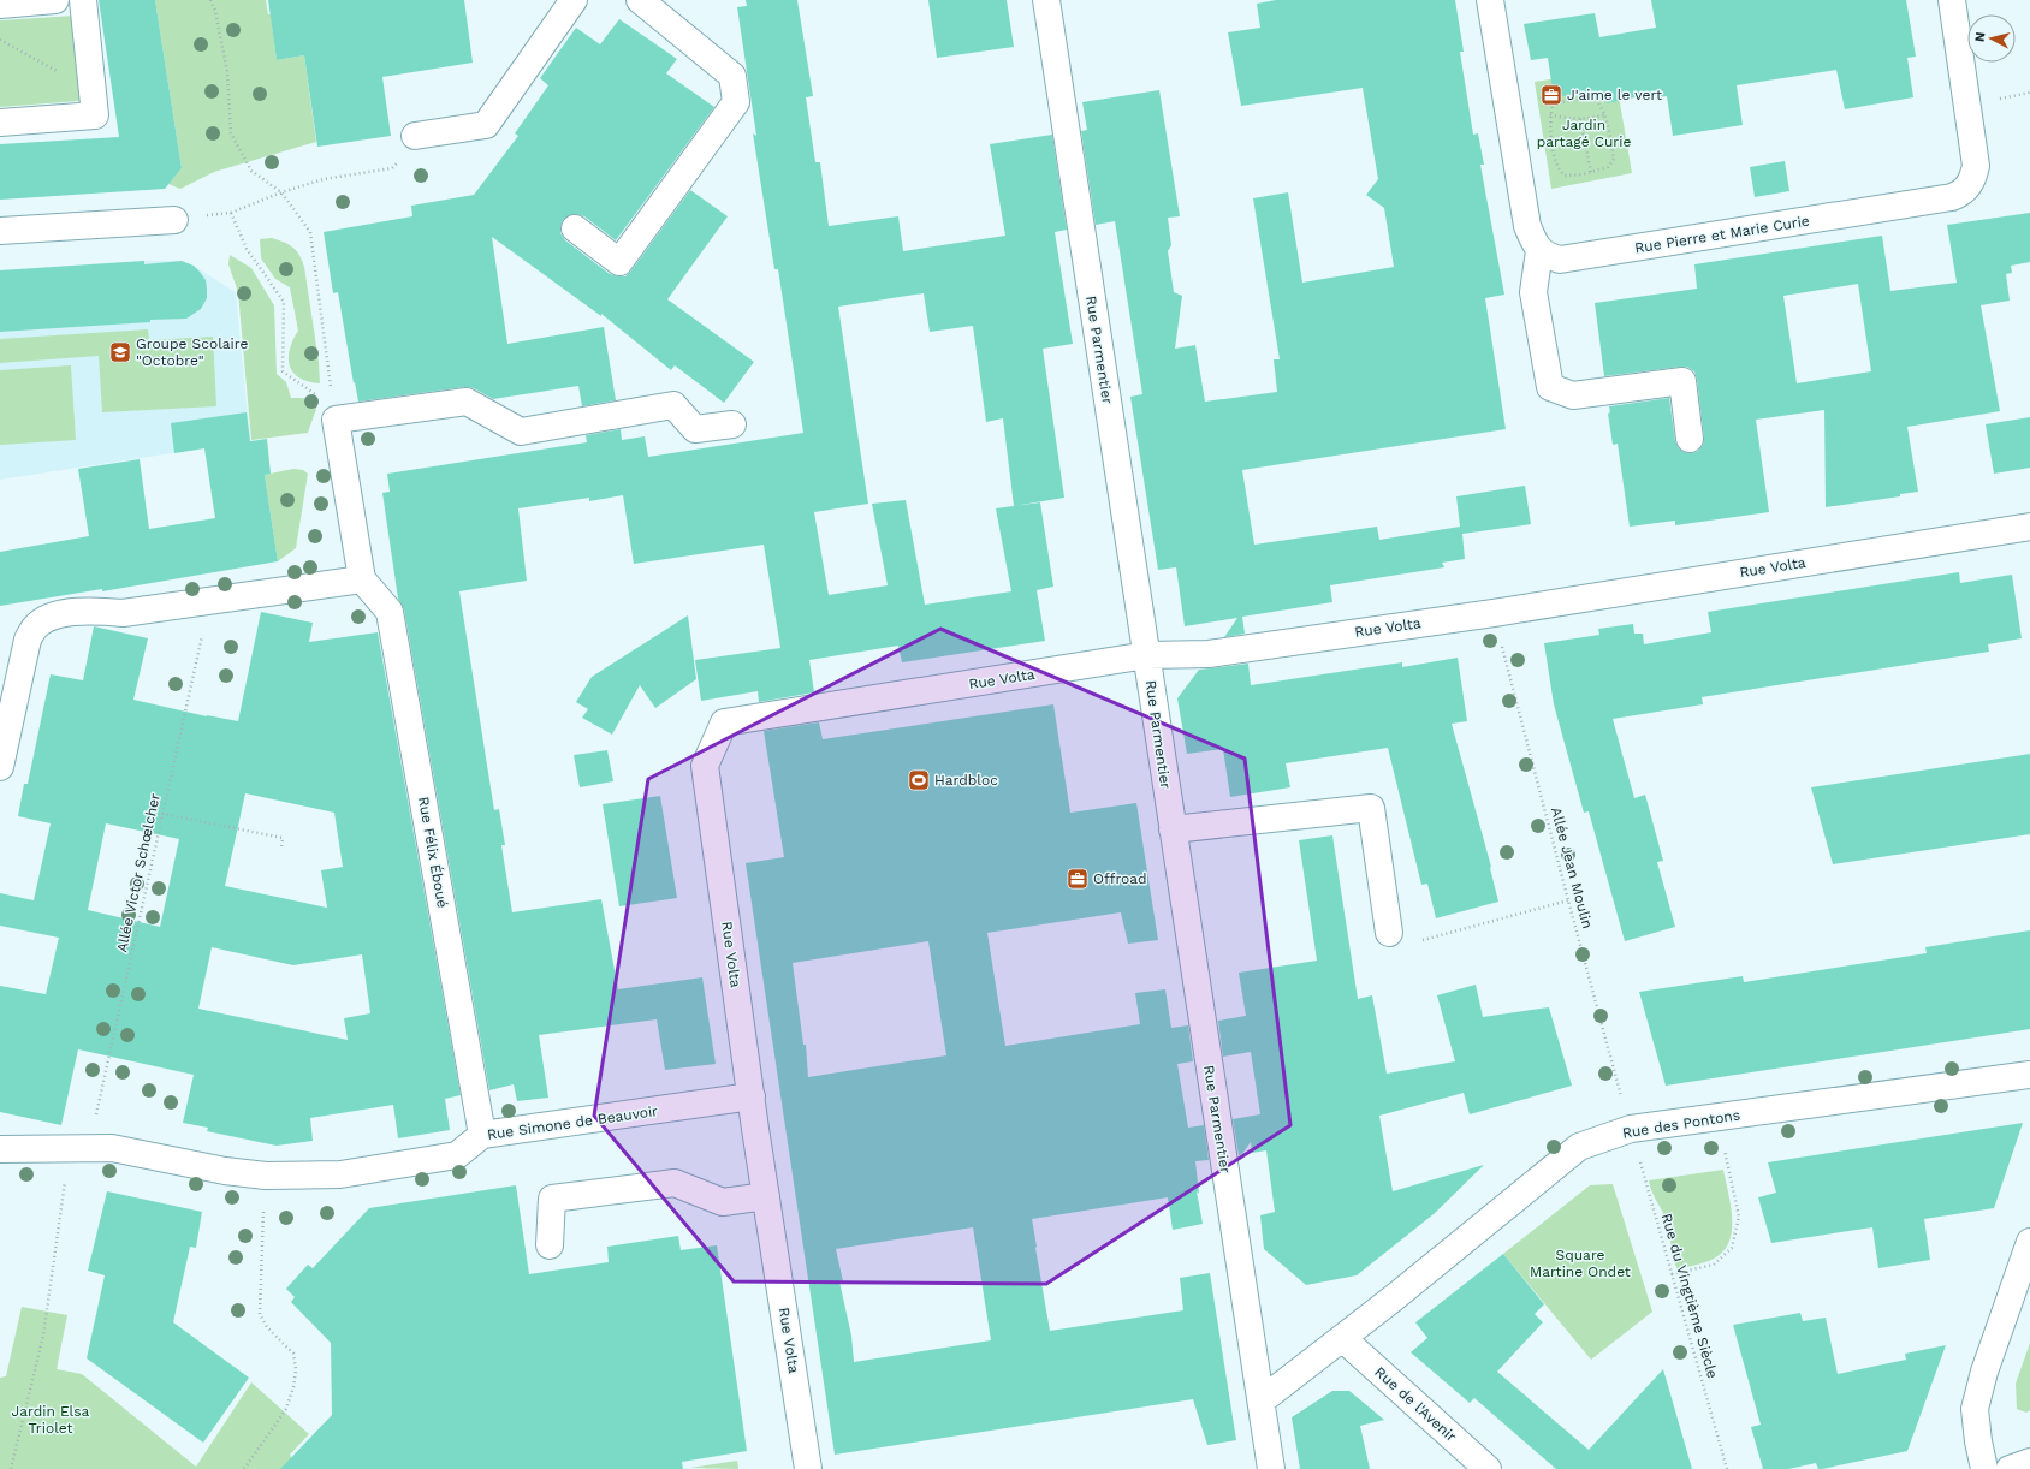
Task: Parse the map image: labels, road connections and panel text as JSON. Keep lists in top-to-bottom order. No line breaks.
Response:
{"streets":{"street":["Rue Pierre et Marie Curie","Rue Parmentier","Rue Volta","Rue Félix Éboué","Rue Simone de Beauvoir","Rue des Pontons","Rue de l'Avenir"],"path":["Allée Jean Moulin","Allée Victor Schœlcher","Rue du Vingtième Siècle"]},"crossings":[["Rue Parmentier","Rue Volta"],["Rue Parmentier","Rue des Pontons"],["Rue Volta","Allée Jean Moulin"],["Rue Volta","Rue Simone de Beauvoir"],["Rue Félix Éboué","Rue Simone de Beauvoir"],["Allée Jean Moulin","Rue des Pontons"],["Allée Jean Moulin","Rue du Vingtième Siècle"],["Allée Victor Schœlcher","Rue Simone de Beauvoir"],["Rue des Pontons","Rue du Vingtième Siècle"],["Rue des Pontons","Rue de l'Avenir"]],"parks":["Jardin partagé Curie","Square Martine Ondet","Jardin Elsa Triolet"],"places":{"office":["J'aime le vert","Offroad"],"school or university":["Groupe Scolaire \"Octobre\""],"sports":["Hardbloc"]},"north":"left"}
